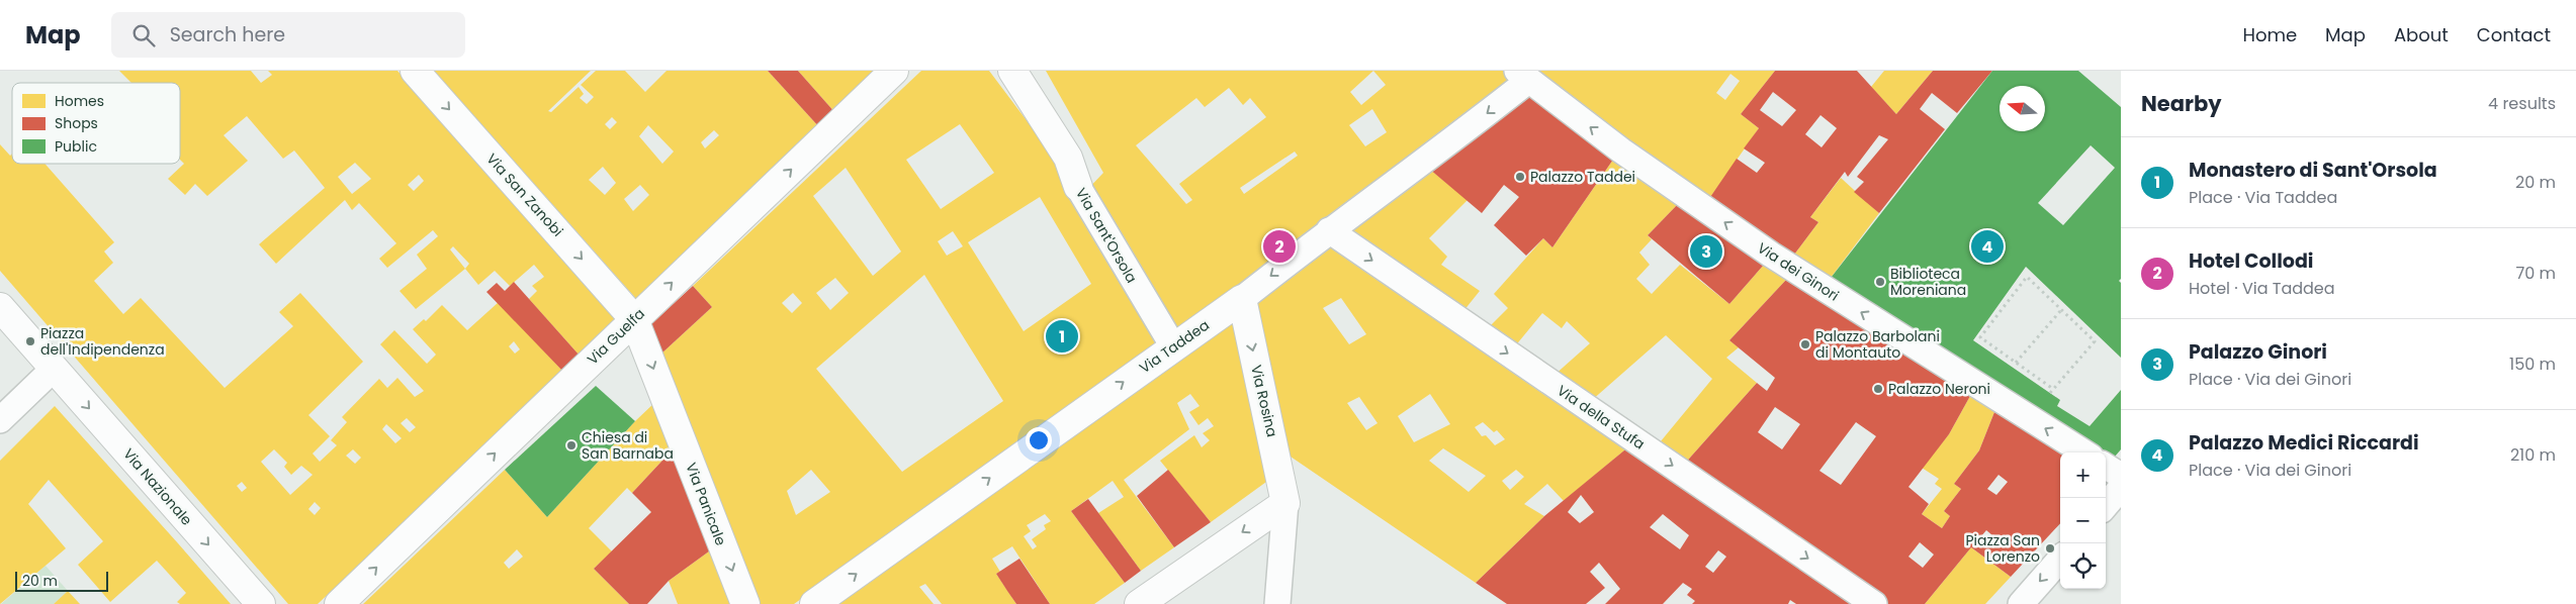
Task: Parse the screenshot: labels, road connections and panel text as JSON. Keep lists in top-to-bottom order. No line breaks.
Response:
{"streets":{"street":["Via San Zanobi","Via Sant'Orsola","Via dei Ginori","Via Guelfa","Via Taddea","Via Rosina","Via della Stufa","Via Nazionale","Via Panicale"]},"crossings":[["Via San Zanobi","Via Guelfa"],["Via San Zanobi","Via Panicale"],["Via Sant'Orsola","Via Taddea"],["Via dei Ginori","Via Taddea"],["Via Guelfa","Via Panicale"],["Via Taddea","Via Rosina"],["Via Taddea","Via della Stufa"]],"one_way":["Via San Zanobi","Via dei Ginori","Via Guelfa","Via Rosina","Via della Stufa","Via Nazionale","Via Panicale"],"places":["Palazzo Taddei","Biblioteca Moreniana","Piazza dell'Indipendenza","Palazzo Barbolani di Montauto","Palazzo Neroni","Chiesa di San Barnaba","Piazza San Lorenzo"],"legend":["Homes","Shops","Public"],"scale_bar":"20 m","north":"left","page":{"header":"Map","search":"Search here","nav":["Home","Map","About","Contact"],"heading":["Nearby","4 results"],"list":[{"mark":"1","name":"Monastero di Sant'Orsola","note":"Place · Via Taddea","value":"20 m"},{"mark":"2","name":"Hotel Collodi","note":"Hotel · Via Taddea","value":"70 m"},{"mark":"3","name":"Palazzo Ginori","note":"Place · Via dei Ginori","value":"150 m"},{"mark":"4","name":"Palazzo Medici Riccardi","note":"Place · Via dei Ginori","value":"210 m"}],"pins":["2","4","3","1"],"map_buttons":["+","−"],"scale":"20 m"}}
